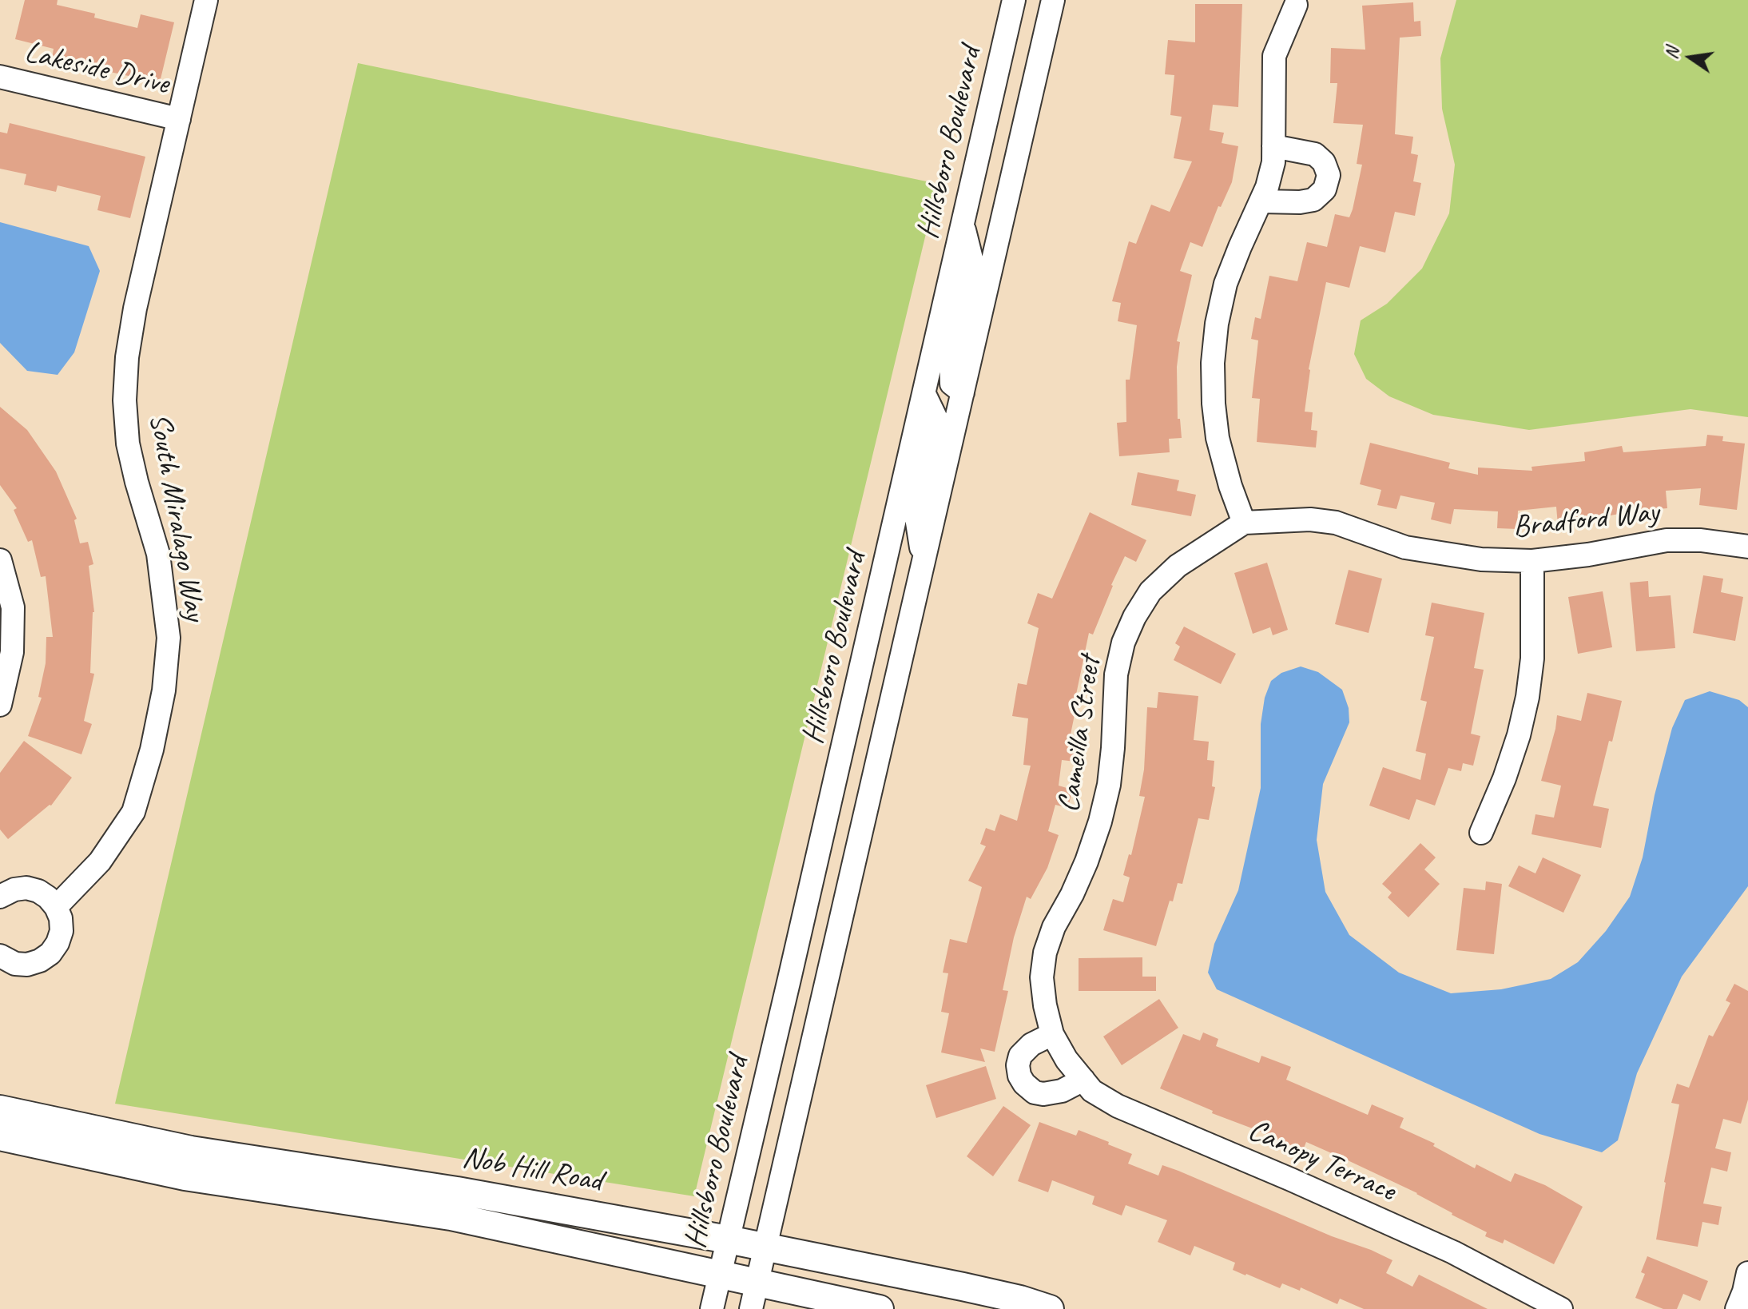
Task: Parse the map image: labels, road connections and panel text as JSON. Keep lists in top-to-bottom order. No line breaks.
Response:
{"streets":{"main road":["Nob Hill Road"],"street":["Lakeside Drive","Hillsboro Boulevard","South Miralago Way","Bradford Way","Cameilla Street","Canopy Terrace"]},"crossings":[["Lakeside Drive","South Miralago Way"],["Hillsboro Boulevard","Nob Hill Road"],["Bradford Way","Cameilla Street"],["Cameilla Street","Canopy Terrace"]],"north":"left"}
